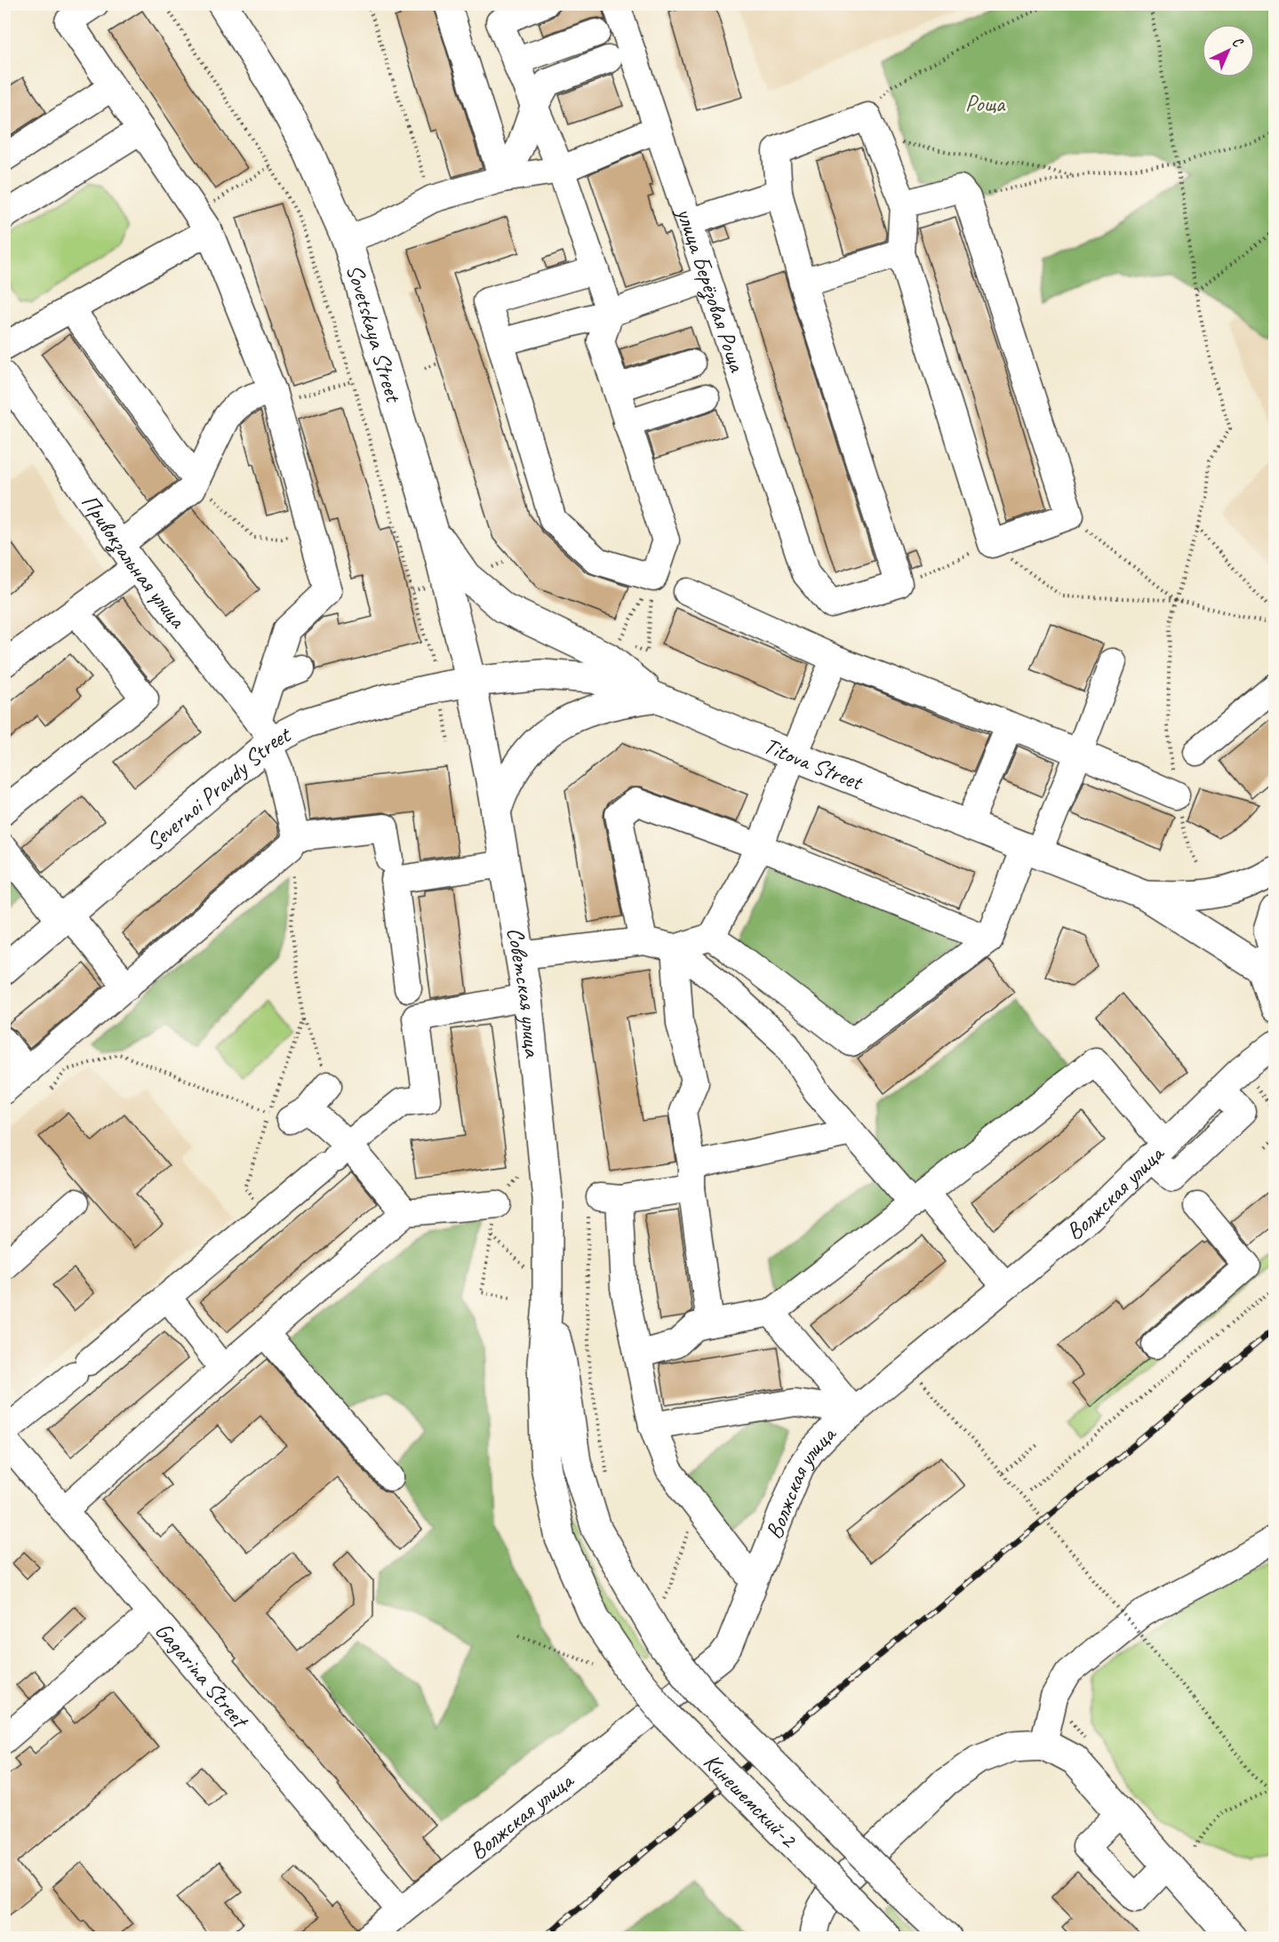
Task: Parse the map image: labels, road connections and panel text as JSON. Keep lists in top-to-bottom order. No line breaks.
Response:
{"streets":{"main road":["Sovetskaya Street","Titova Street","Severnoi Pravdy Street","Советская улица","Кинешемский-2"],"street":["улица Берёзовая Роща","Привокзальная улица","Волжская улица","Gagarina Street"]},"crossings":[["Sovetskaya Street","Titova Street"],["Sovetskaya Street","Severnoi Pravdy Street"],["Sovetskaya Street","Советская улица"],["Привокзальная улица","Severnoi Pravdy Street"],["Titova Street","Severnoi Pravdy Street"],["Titova Street","Советская улица"],["Severnoi Pravdy Street","Советская улица"],["Советская улица","Кинешемский-2"],["Волжская улица","Gagarina Street"]],"parks":["Роща"],"north":"top right"}
